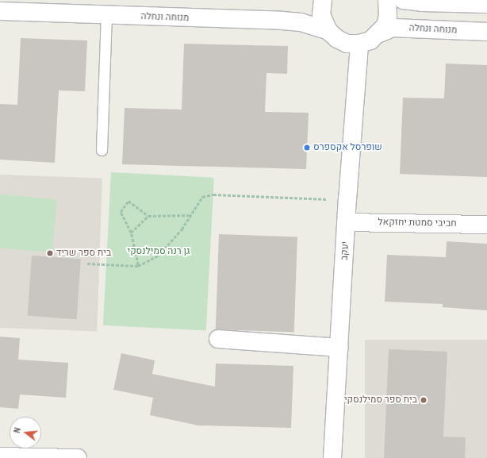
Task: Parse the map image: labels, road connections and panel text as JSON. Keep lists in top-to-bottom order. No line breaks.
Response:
{"streets":{"street":["מנוחה ונחלה","חביבי סמטת יחזקאל","יעקב"]},"crossings":[["מנוחה ונחלה","יעקב"],["חביבי סמטת יחזקאל","יעקב"]],"parks":["גן רנה סמילנסקי"],"places":["שופרסל אקספרס","בית ספר שריד","בית ספר סמילנסקי"],"north":"left"}
